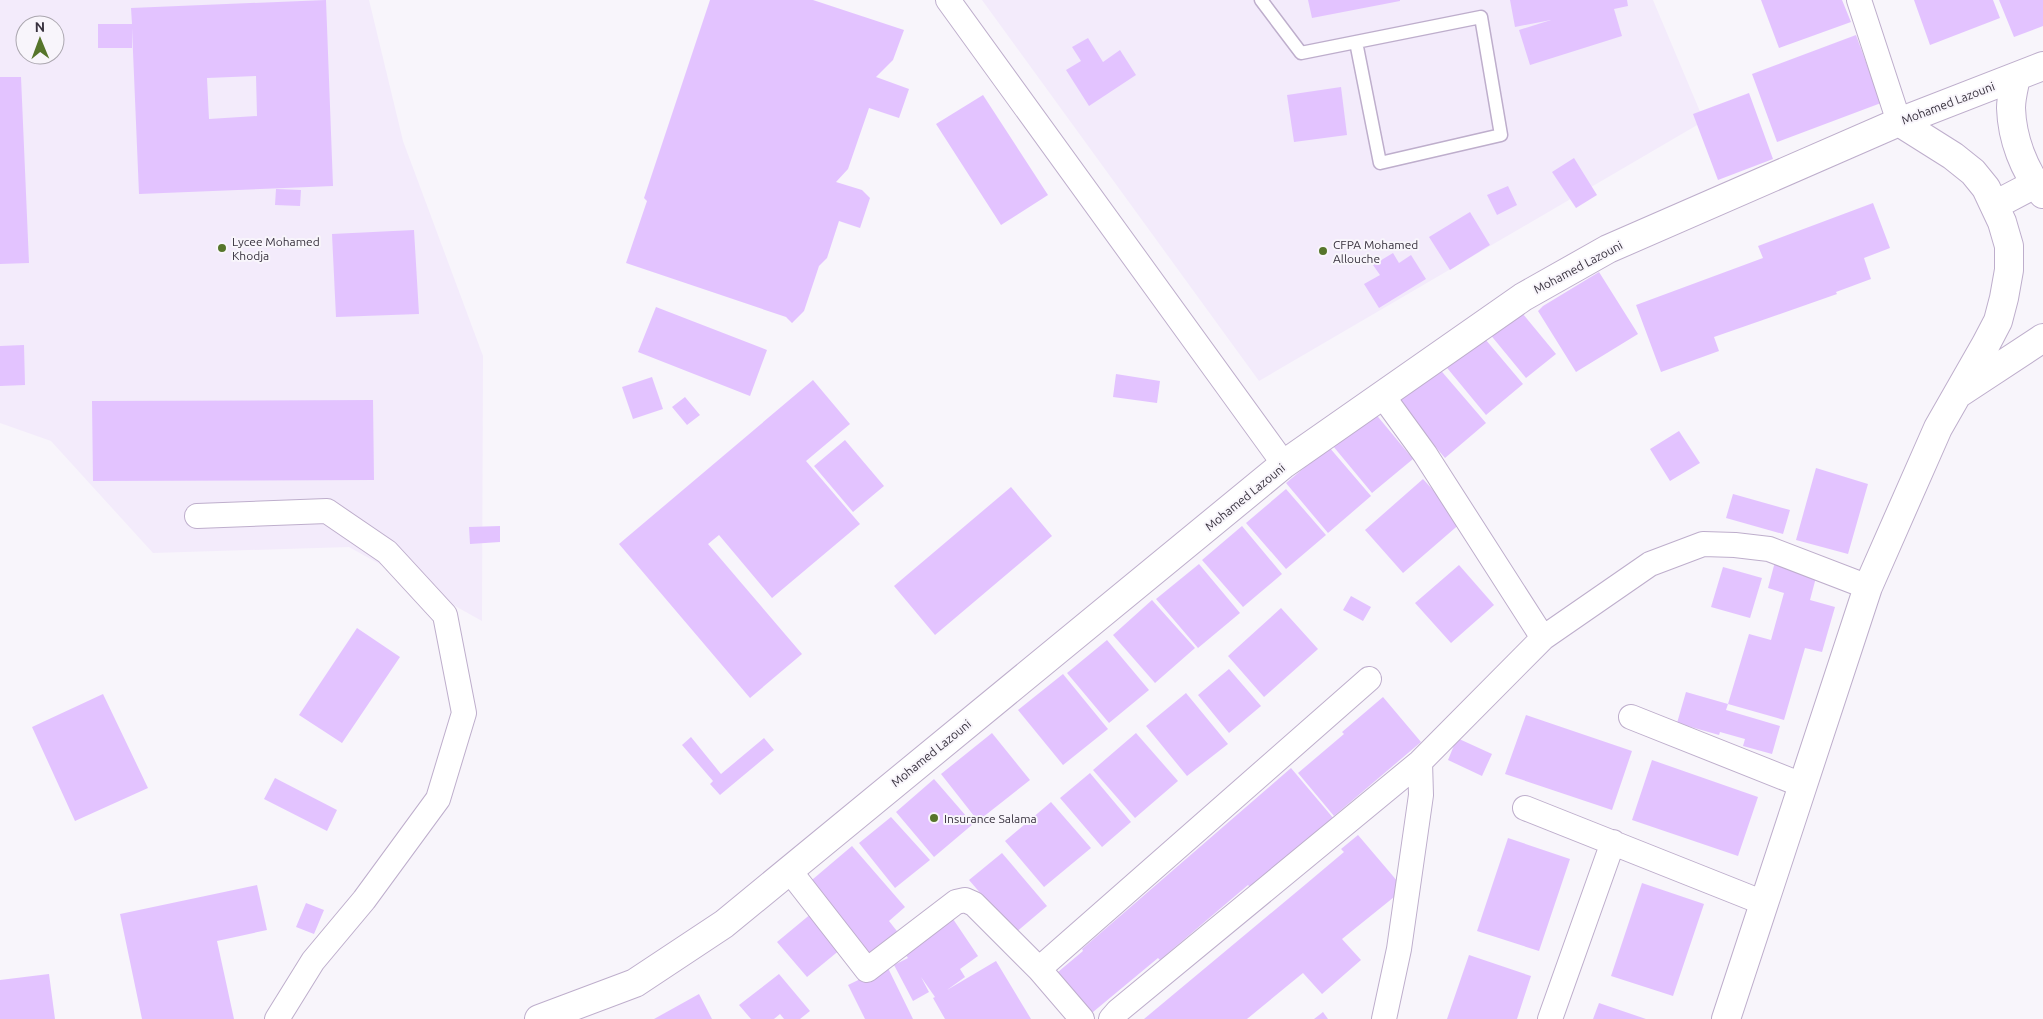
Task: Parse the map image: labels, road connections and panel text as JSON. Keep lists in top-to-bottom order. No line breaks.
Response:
{"streets":{"main road":["Mohamed Lazouni"]},"places":["Lycee Mohamed Khodja","CFPA Mohamed Allouche","Insurance Salama"],"north":"top"}
